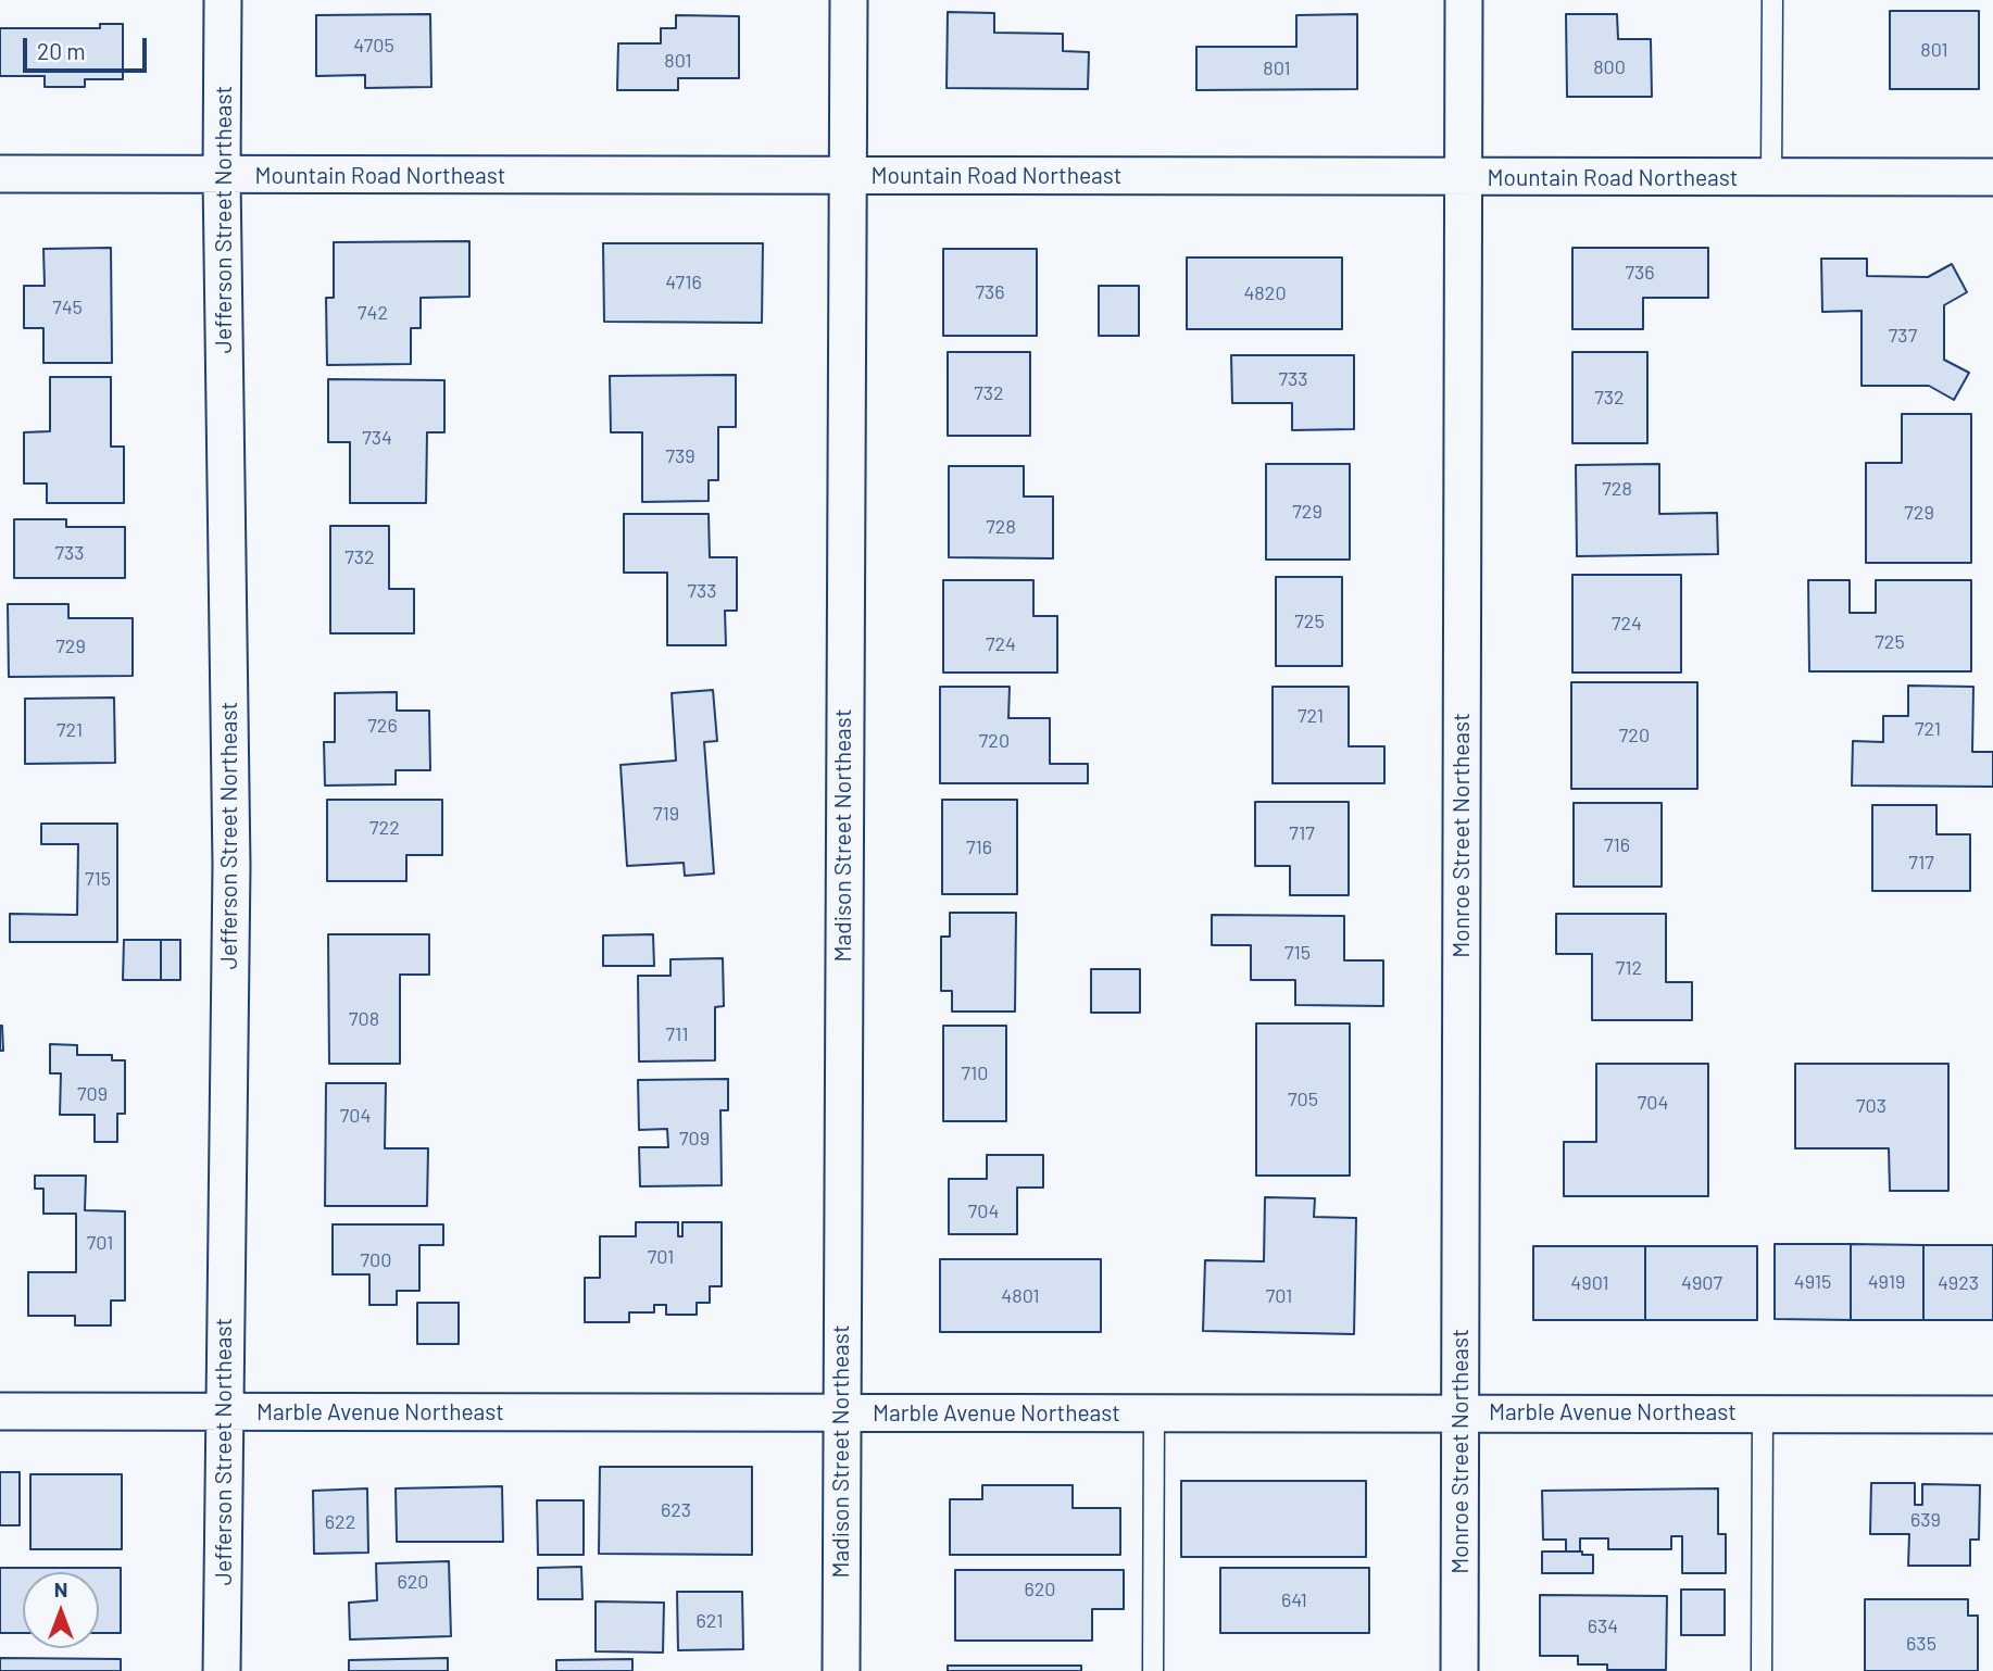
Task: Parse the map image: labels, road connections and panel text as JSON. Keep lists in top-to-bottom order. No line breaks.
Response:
{"streets":{"street":["Mountain Road Northeast","Jefferson Street Northeast","Madison Street Northeast","Monroe Street Northeast","Marble Avenue Northeast"]},"crossings":[["Mountain Road Northeast","Jefferson Street Northeast"],["Mountain Road Northeast","Madison Street Northeast"],["Mountain Road Northeast","Monroe Street Northeast"],["Jefferson Street Northeast","Marble Avenue Northeast"],["Madison Street Northeast","Marble Avenue Northeast"],["Monroe Street Northeast","Marble Avenue Northeast"]],"house_numbers":["4705","801","801","800","801","736","4716","736","4820","745","742","737","733","732","732","734","739","728","729","729","728","733","732","733","725","724","725","724","729","721","726","721","721","720","720","719","722","717","716","716","717","715","715","712","708","711","710","709","705","704","703","704","709","704","701","701","700","4915","4919","4901","4907","4923","4801","701","623","639","622","620","620","641","621","634","635"],"scale_bar":"20 m","north":"top"}
